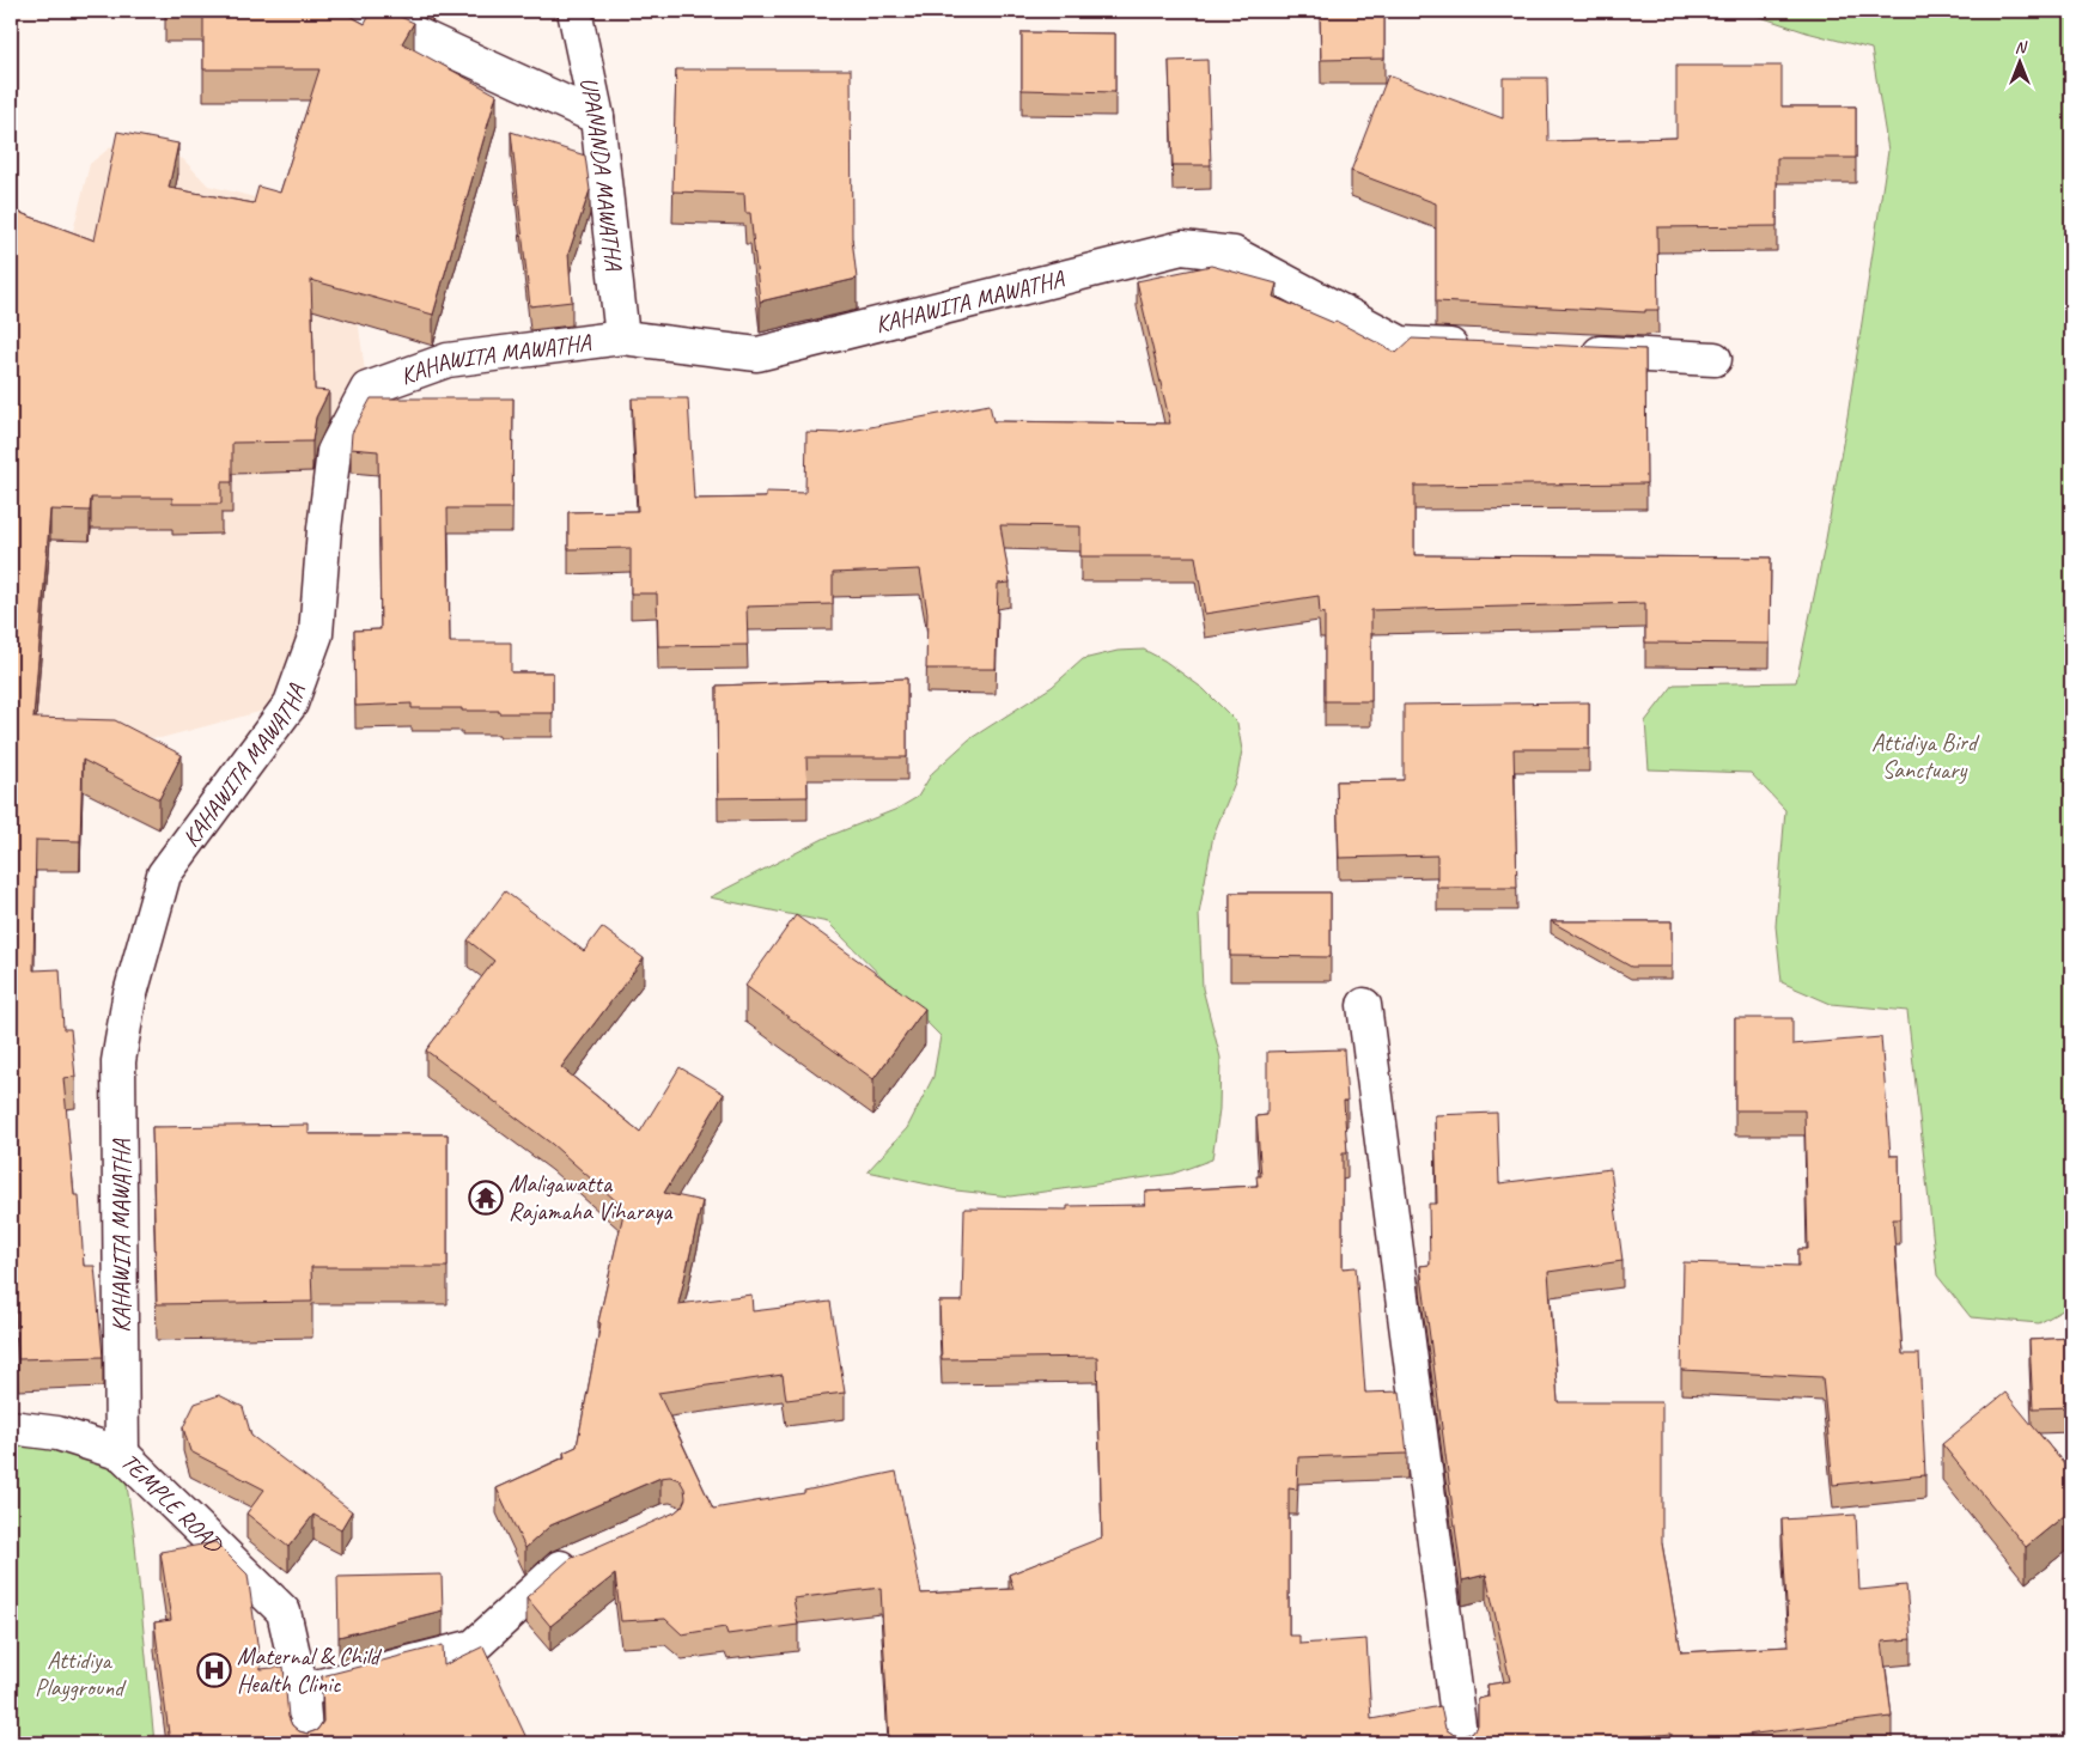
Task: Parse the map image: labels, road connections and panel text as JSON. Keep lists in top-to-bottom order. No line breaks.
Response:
{"streets":{"street":["UPANANDA MAWATHA","KAHAWITA MAWATHA","TEMPLE ROAD"]},"crossings":[["UPANANDA MAWATHA","KAHAWITA MAWATHA"],["KAHAWITA MAWATHA","TEMPLE ROAD"]],"parks":["Attidiya Bird Sanctuary","Attidiya Playground"],"places":{"temple":["Maligawatta Rajamaha Viharaya"],"hospital":["Maternal & Child Health Clinic"]},"north":"top"}
